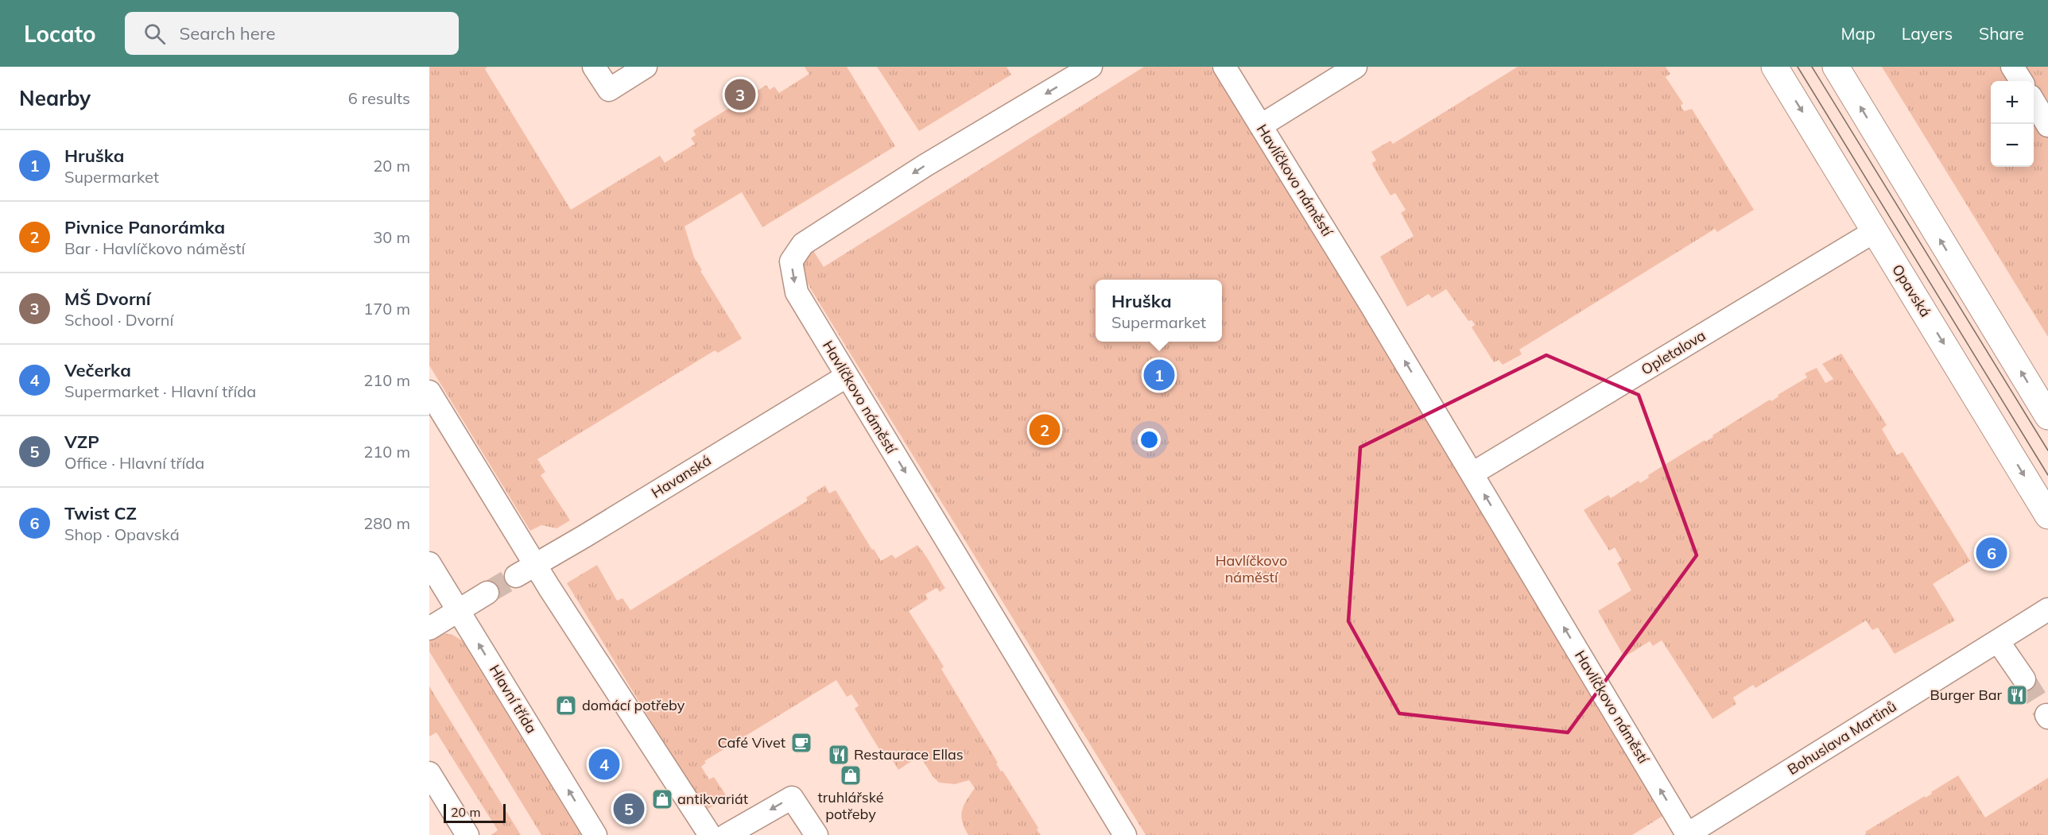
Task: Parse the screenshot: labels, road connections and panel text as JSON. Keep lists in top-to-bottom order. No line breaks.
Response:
{"streets":{"main road":["Opavská"],"street":["Havlíčkovo náměstí","Opletalova","Havanská","Hlavní třída","Bohuslava Martinů"]},"crossings":[["Havlíčkovo náměstí","Opletalova"],["Havlíčkovo náměstí","Havanská"],["Havlíčkovo náměstí","Bohuslava Martinů"],["Opavská","Opletalova"]],"parks":["Havlíčkovo náměstí"],"places":{"restaurant":["Burger Bar","Restaurace Ellas"],"shop":["domácí potřeby","truhlářské potřeby","antikvariát"],"cafe":["Café Vivet"]},"scale_bar":"20 m","page":{"header":"Locato","search":"Search here","nav":["Map","Layers","Share"],"heading":["Nearby","6 results"],"pins":["3","1","2","6","4","5"],"map_buttons":["+","−"],"list":[{"mark":"1","name":"Hruška","note":"Supermarket","value":"20 m"},{"mark":"2","name":"Pivnice Panorámka","note":"Bar · Havlíčkovo náměstí","value":"30 m"},{"mark":"3","name":"MŠ Dvorní","note":"School · Dvorní","value":"170 m"},{"mark":"4","name":"Večerka","note":"Supermarket · Hlavní třída","value":"210 m"},{"mark":"5","name":"VZP","note":"Office · Hlavní třída","value":"210 m"},{"mark":"6","name":"Twist CZ","note":"Shop · Opavská","value":"280 m"}],"popup":["Hruška","Supermarket"],"scale":"20 m"}}
